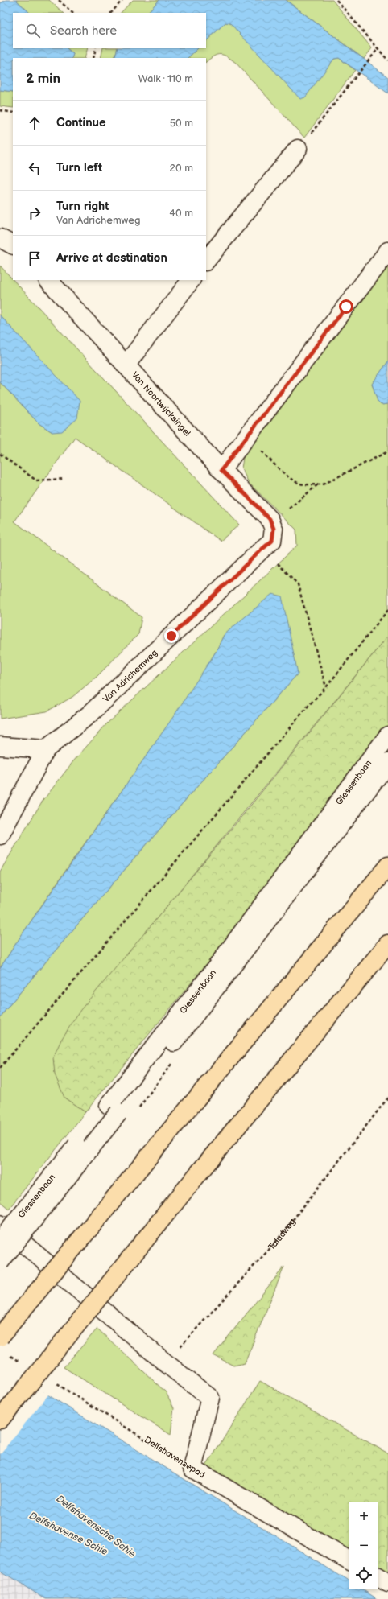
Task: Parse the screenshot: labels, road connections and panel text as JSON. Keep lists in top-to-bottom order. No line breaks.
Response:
{"streets":{"street":["Van Noortwijcksingel","Van Adrichemweg","Giessenbaan","Delfshavensepad"],"path":["Taludweg"]},"crossings":[["Van Noortwijcksingel","Van Adrichemweg"]],"water":["Delfshavensche Schie","Delfshavense Schie"],"page":{"search":"Search here","heading":["2 min","Walk · 110 m"],"list":[["Continue","50 m"],["Turn left","20 m"],["Turn right","Van Adrichemweg","40 m"],"Arrive at destination"],"map_buttons":["+","−"]}}
